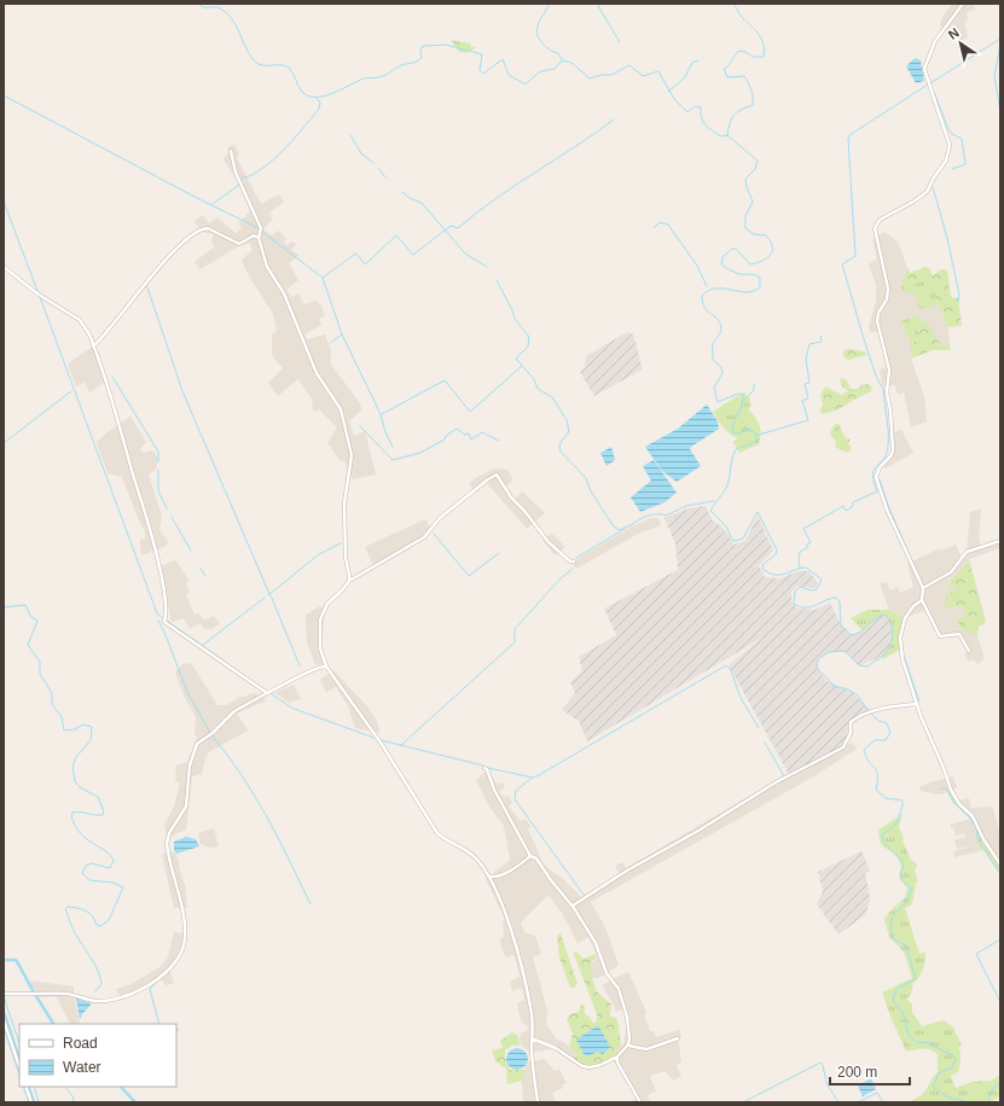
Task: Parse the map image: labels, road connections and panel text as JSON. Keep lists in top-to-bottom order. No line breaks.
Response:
{"legend":["Road","Water"],"scale_bar":"200 m","north":"top left"}
